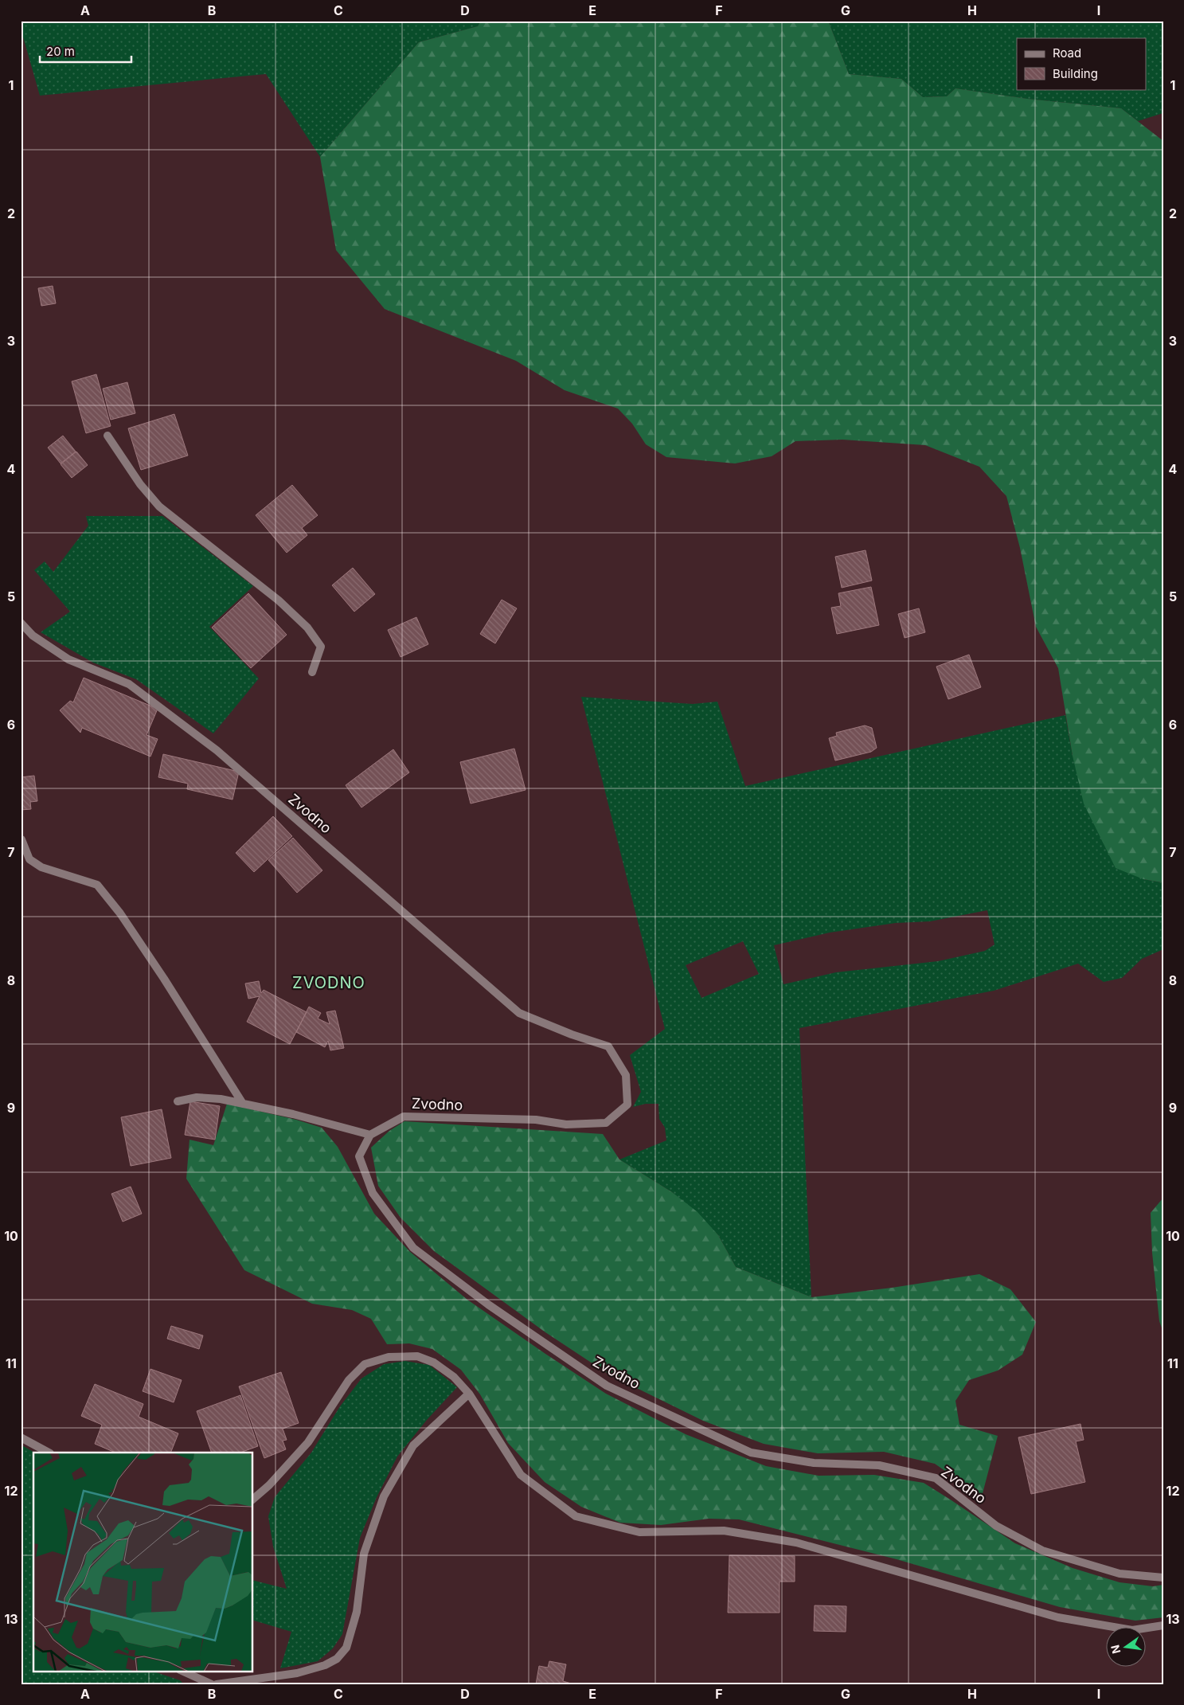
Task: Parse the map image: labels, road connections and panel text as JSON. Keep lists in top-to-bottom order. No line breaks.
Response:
{"streets":{"street":["Zvodno"]},"districts":["ZVODNO"],"legend":["Road","Building"],"scale_bar":"20 m","north":"left","grid":{"columns":["A","B","C","D","E","F","G","H","I"],"rows":["1","2","3","4","5","6","7","8","9","10","11","12","13"]}}
